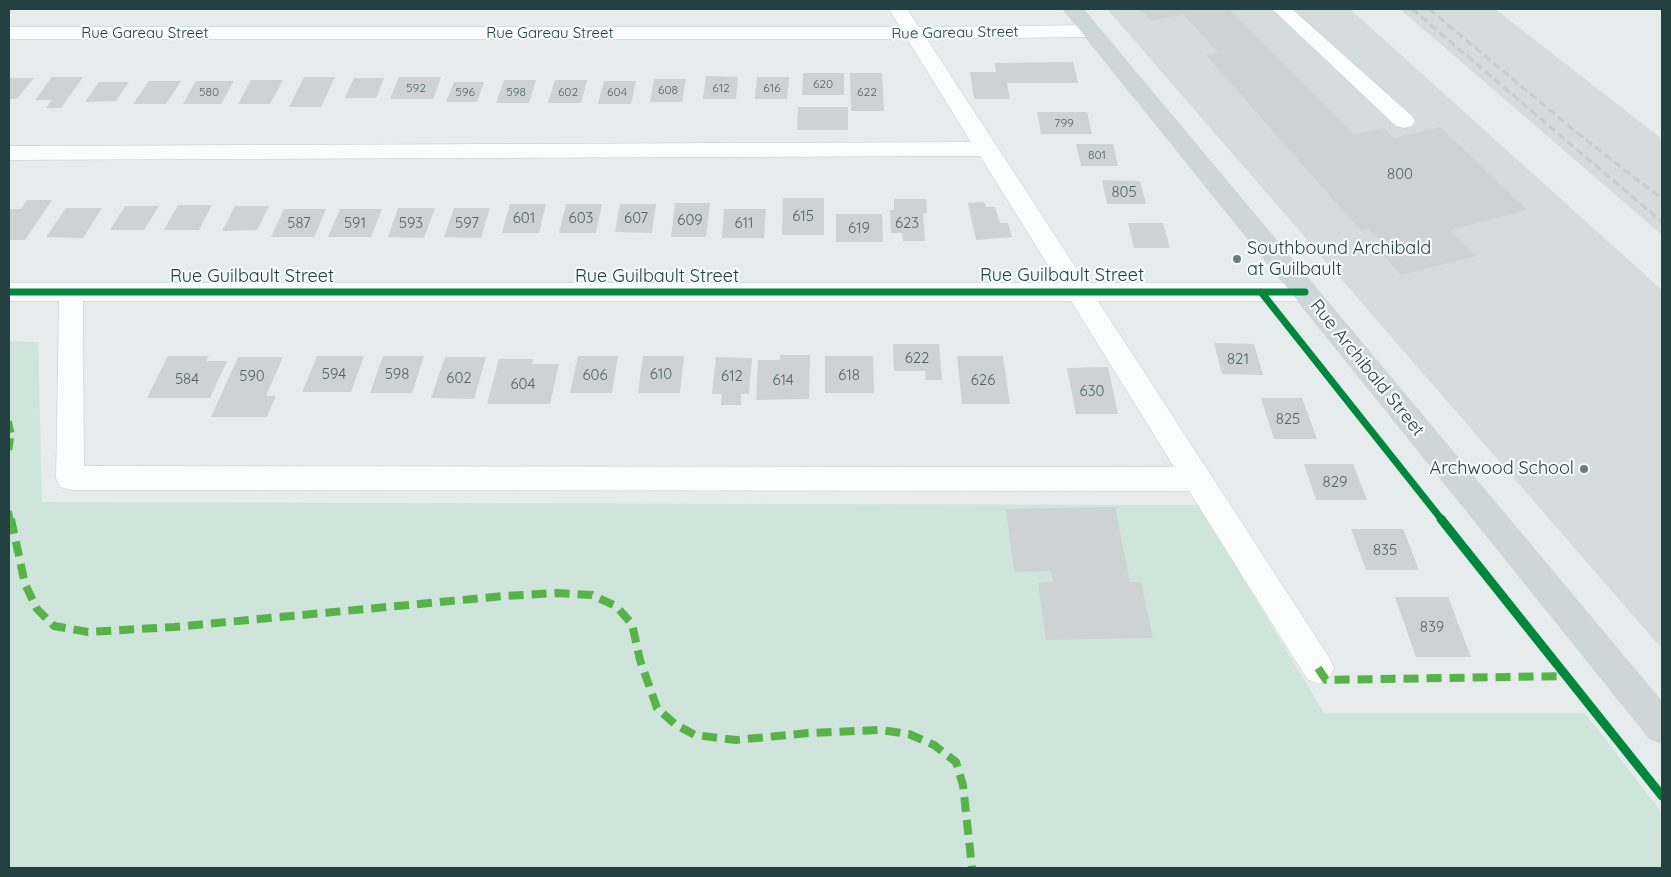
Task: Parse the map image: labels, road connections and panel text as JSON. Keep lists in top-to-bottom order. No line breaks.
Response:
{"streets":{"main road":["Rue Archibald Street"],"street":["Rue Gareau Street","Rue Guilbault Street"]},"crossings":[["Rue Gareau Street","Rue Archibald Street"],["Rue Guilbault Street","Rue Archibald Street"]],"places":["Southbound Archibald at Guilbault","Archwood School"],"house_numbers":["620","592","612","616","608","580","596","598","602","604","622","799","801","800","805","615","601","603","607","609","587","591","593","597","611","623","619","622","821","594","598","610","606","618","590","612","602","584","614","626","604","630","825","829","835","839"]}
